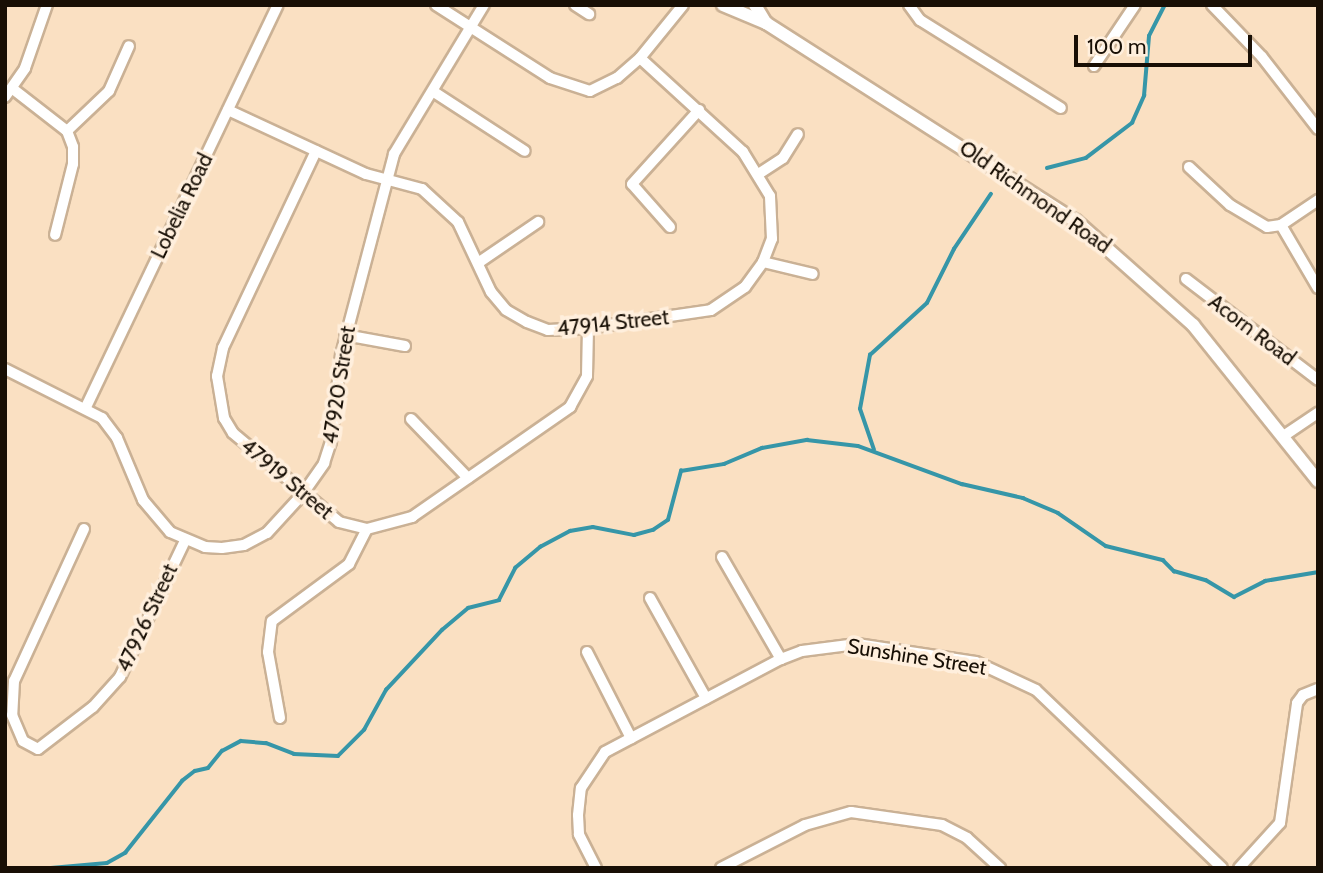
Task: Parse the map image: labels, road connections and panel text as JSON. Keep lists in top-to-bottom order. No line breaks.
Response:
{"streets":{"street":["Old Richmond Road","Lobelia Road","47914 Street","Acorn Road","47920 Street","47919 Street","47926 Street","Sunshine Street"]},"crossings":[["Lobelia Road","47914 Street"],["Lobelia Road","47920 Street"],["47914 Street","47920 Street"],["47914 Street","47919 Street"],["47920 Street","47919 Street"],["47920 Street","47926 Street"]],"scale_bar":"100 m"}
